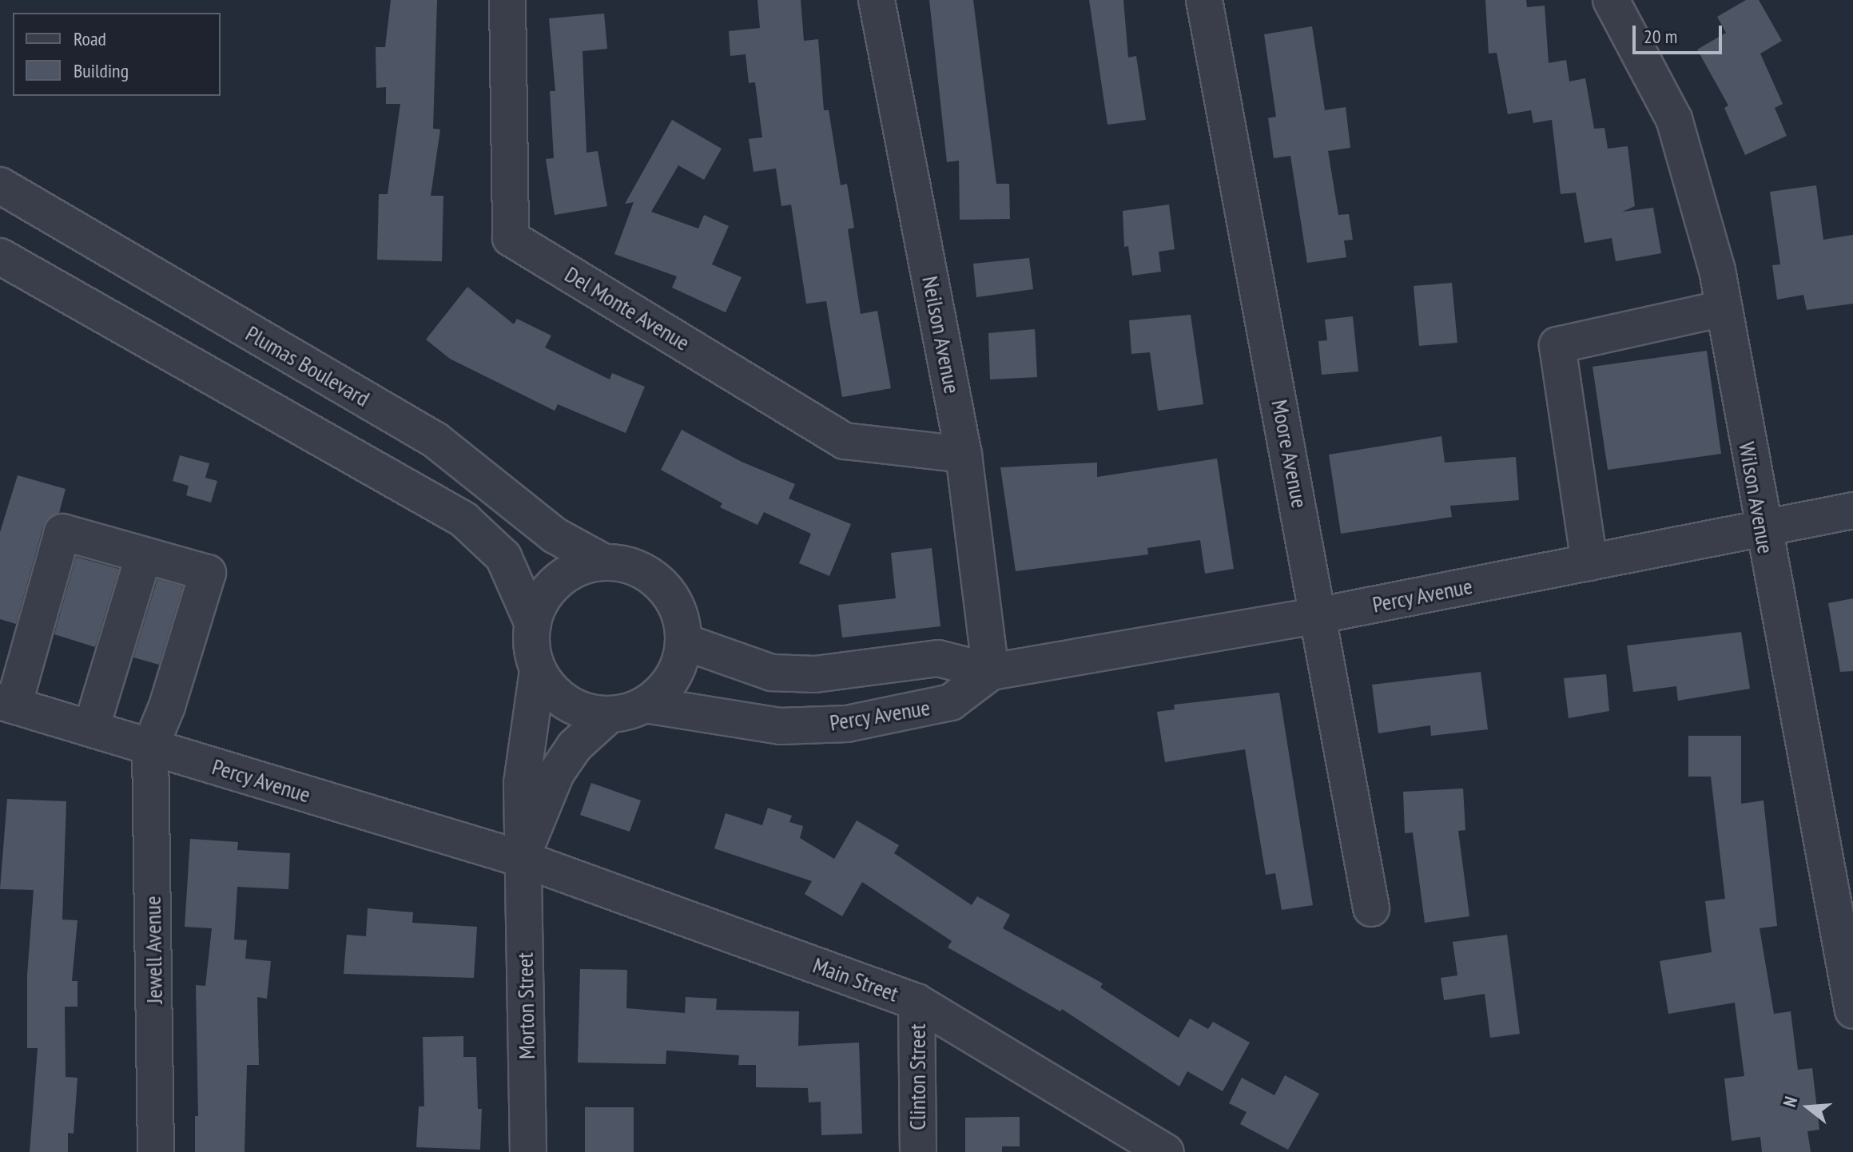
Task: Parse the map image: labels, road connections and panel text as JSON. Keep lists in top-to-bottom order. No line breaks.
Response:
{"streets":{"street":["Del Monte Avenue","Neilson Avenue","Plumas Boulevard","Moore Avenue","Wilson Avenue","Percy Avenue","Jewell Avenue","Main Street","Morton Street","Clinton Street"]},"crossings":[["Del Monte Avenue","Neilson Avenue"],["Neilson Avenue","Percy Avenue"],["Plumas Boulevard","Percy Avenue"],["Plumas Boulevard","Morton Street"],["Moore Avenue","Percy Avenue"],["Wilson Avenue","Percy Avenue"],["Percy Avenue","Jewell Avenue"],["Percy Avenue","Main Street"],["Percy Avenue","Morton Street"],["Main Street","Morton Street"],["Main Street","Clinton Street"]],"legend":["Road","Building"],"scale_bar":"20 m","north":"left"}
